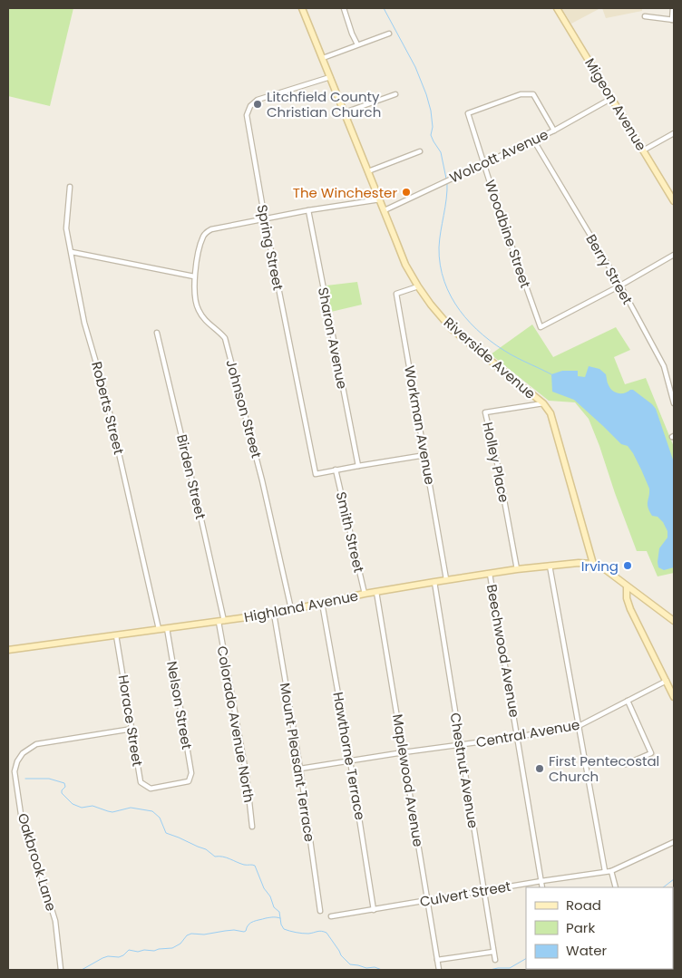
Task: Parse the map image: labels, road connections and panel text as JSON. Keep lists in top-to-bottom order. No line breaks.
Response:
{"streets":{"street":["Migeon Avenue","Wolcott Avenue","Woodbine Street","Spring Street","Berry Street","Sharon Avenue","Riverside Avenue","Roberts Street","Johnson Street","Workman Avenue","Holley Place","Birden Street","Smith Street","Highland Avenue","Beechwood Avenue","Nelson Street","Horace Street","Colorado Avenue North","Central Avenue","Hawthorne Terrace","Mount Pleasant Terrace","Chestnut Avenue","Maplewood Avenue","Oakbrook Lane","Culvert Street"]},"crossings":[["Migeon Avenue","Wolcott Avenue"],["Wolcott Avenue","Woodbine Street"],["Wolcott Avenue","Berry Street"],["Wolcott Avenue","Riverside Avenue"],["Woodbine Street","Berry Street"],["Spring Street","Riverside Avenue"],["Spring Street","Johnson Street"],["Spring Street","Smith Street"],["Riverside Avenue","Workman Avenue"],["Riverside Avenue","Holley Place"],["Riverside Avenue","Highland Avenue"],["Roberts Street","Highland Avenue"],["Johnson Street","Highland Avenue"],["Workman Avenue","Highland Avenue"],["Holley Place","Highland Avenue"],["Birden Street","Highland Avenue"],["Birden Street","Colorado Avenue North"],["Smith Street","Highland Avenue"],["Highland Avenue","Beechwood Avenue"],["Highland Avenue","Nelson Street"],["Highland Avenue","Horace Street"],["Highland Avenue","Colorado Avenue North"],["Highland Avenue","Hawthorne Terrace"],["Highland Avenue","Mount Pleasant Terrace"],["Highland Avenue","Chestnut Avenue"],["Highland Avenue","Maplewood Avenue"],["Beechwood Avenue","Central Avenue"],["Beechwood Avenue","Culvert Street"],["Nelson Street","Horace Street"],["Horace Street","Oakbrook Lane"],["Central Avenue","Hawthorne Terrace"],["Central Avenue","Mount Pleasant Terrace"],["Central Avenue","Chestnut Avenue"],["Central Avenue","Maplewood Avenue"],["Hawthorne Terrace","Culvert Street"],["Chestnut Avenue","Culvert Street"],["Maplewood Avenue","Culvert Street"]],"places":["Litchfield County Christian Church","The Winchester","Irving","First Pentecostal Church"],"legend":["Road","Park","Water"]}
